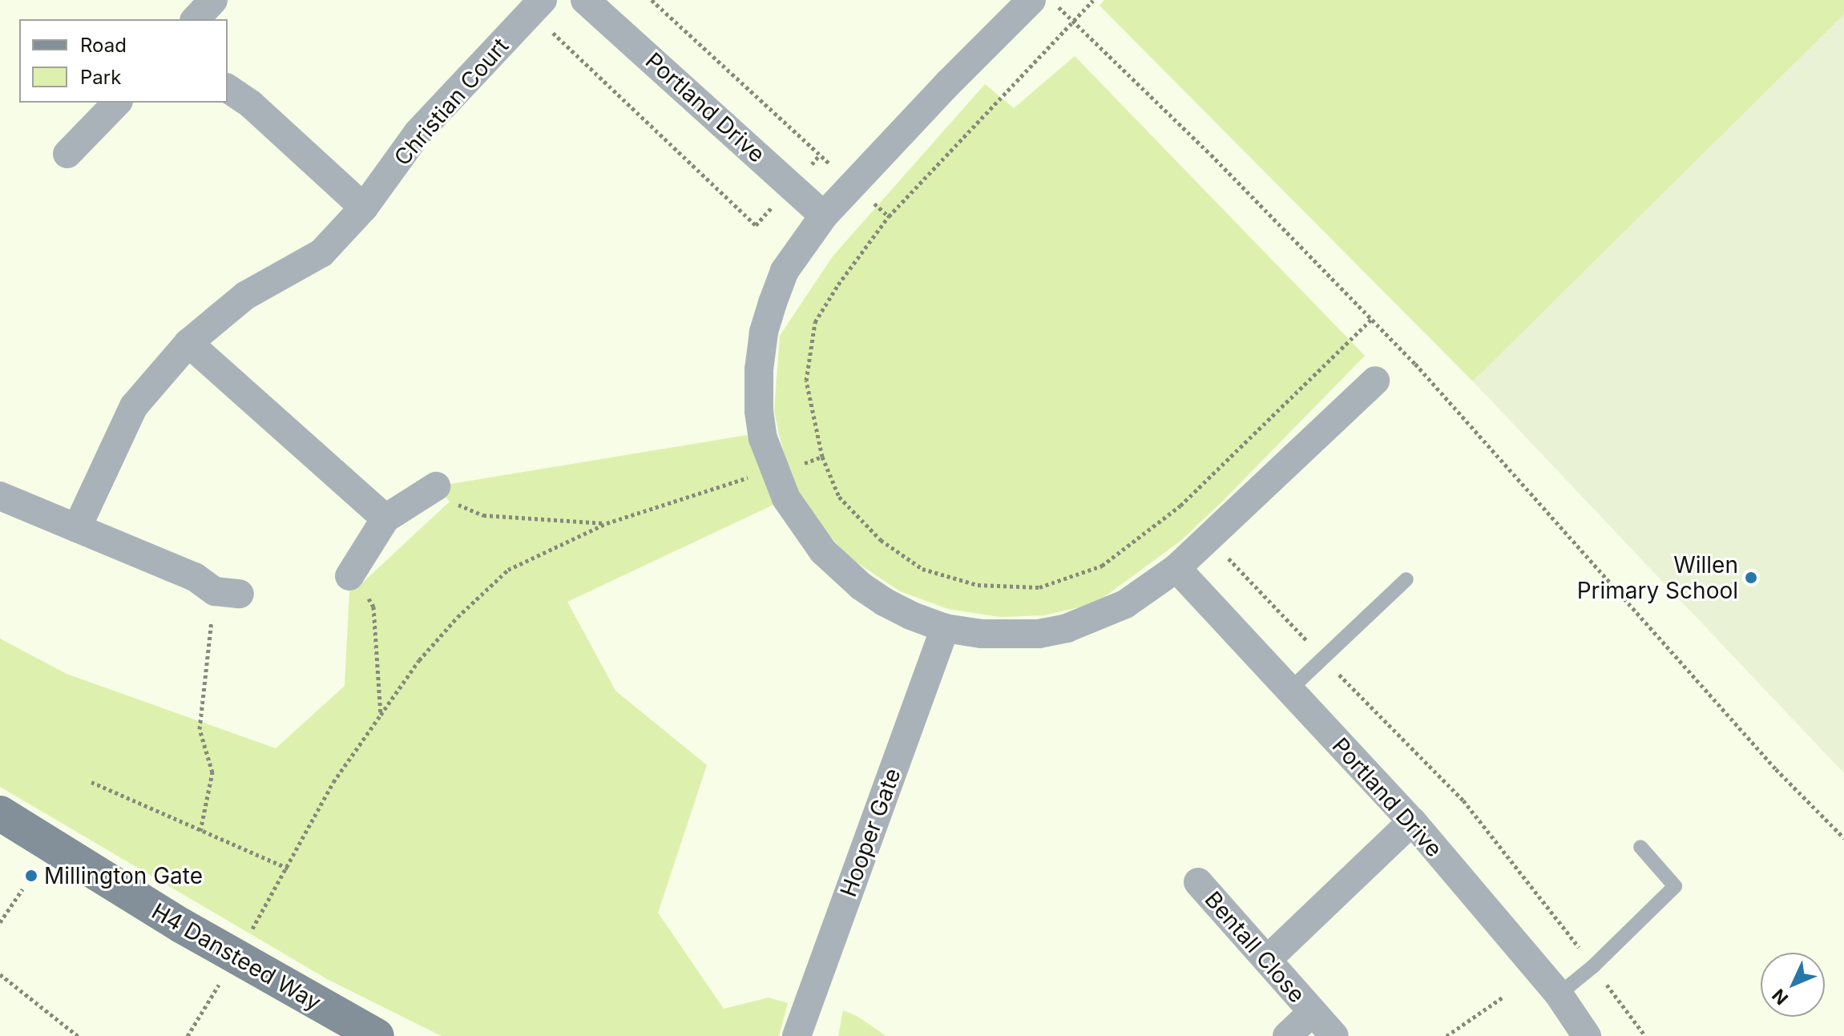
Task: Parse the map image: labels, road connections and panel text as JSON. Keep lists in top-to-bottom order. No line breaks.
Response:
{"streets":{"street":["Christian Court","Portland Drive","Hooper Gate","Bentall Close","H4 Dansteed Way"]},"places":["Willen Primary School","Millington Gate"],"legend":["Road","Park"],"north":"bottom left"}
